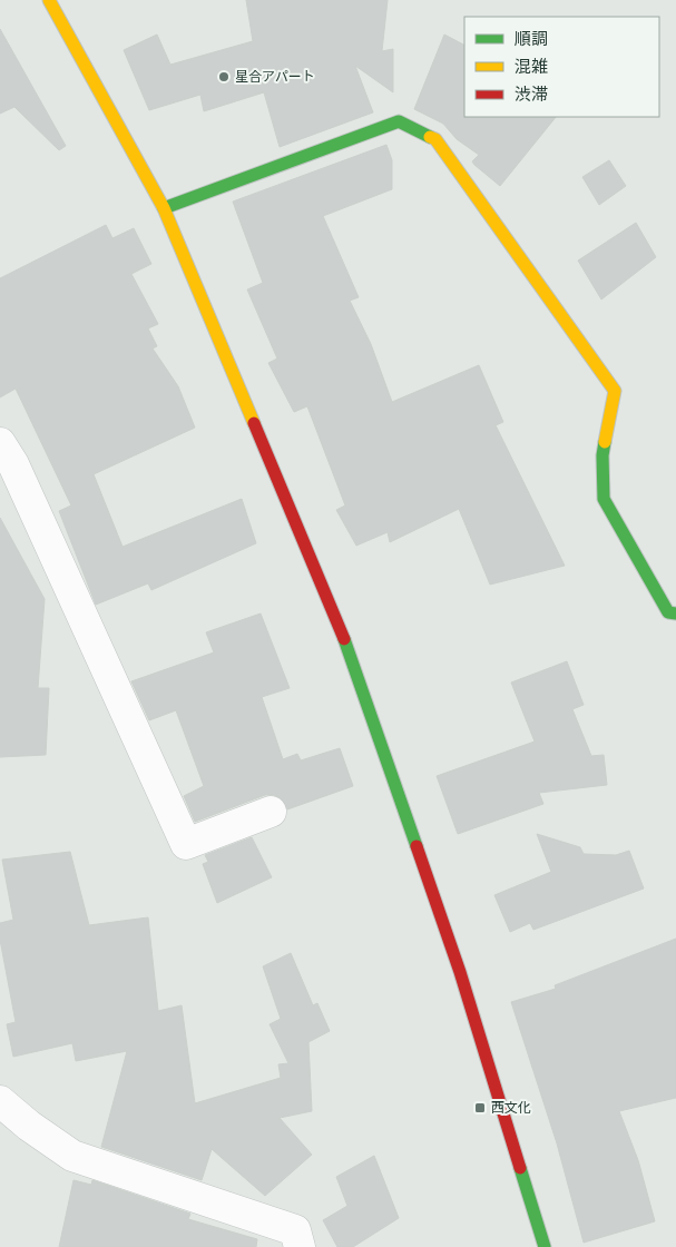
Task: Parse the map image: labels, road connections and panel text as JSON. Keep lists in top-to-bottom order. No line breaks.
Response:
{"places":{"other":["星合アパート"],"transit":["西文化"]},"legend":["順調","混雑","渋滞"]}
